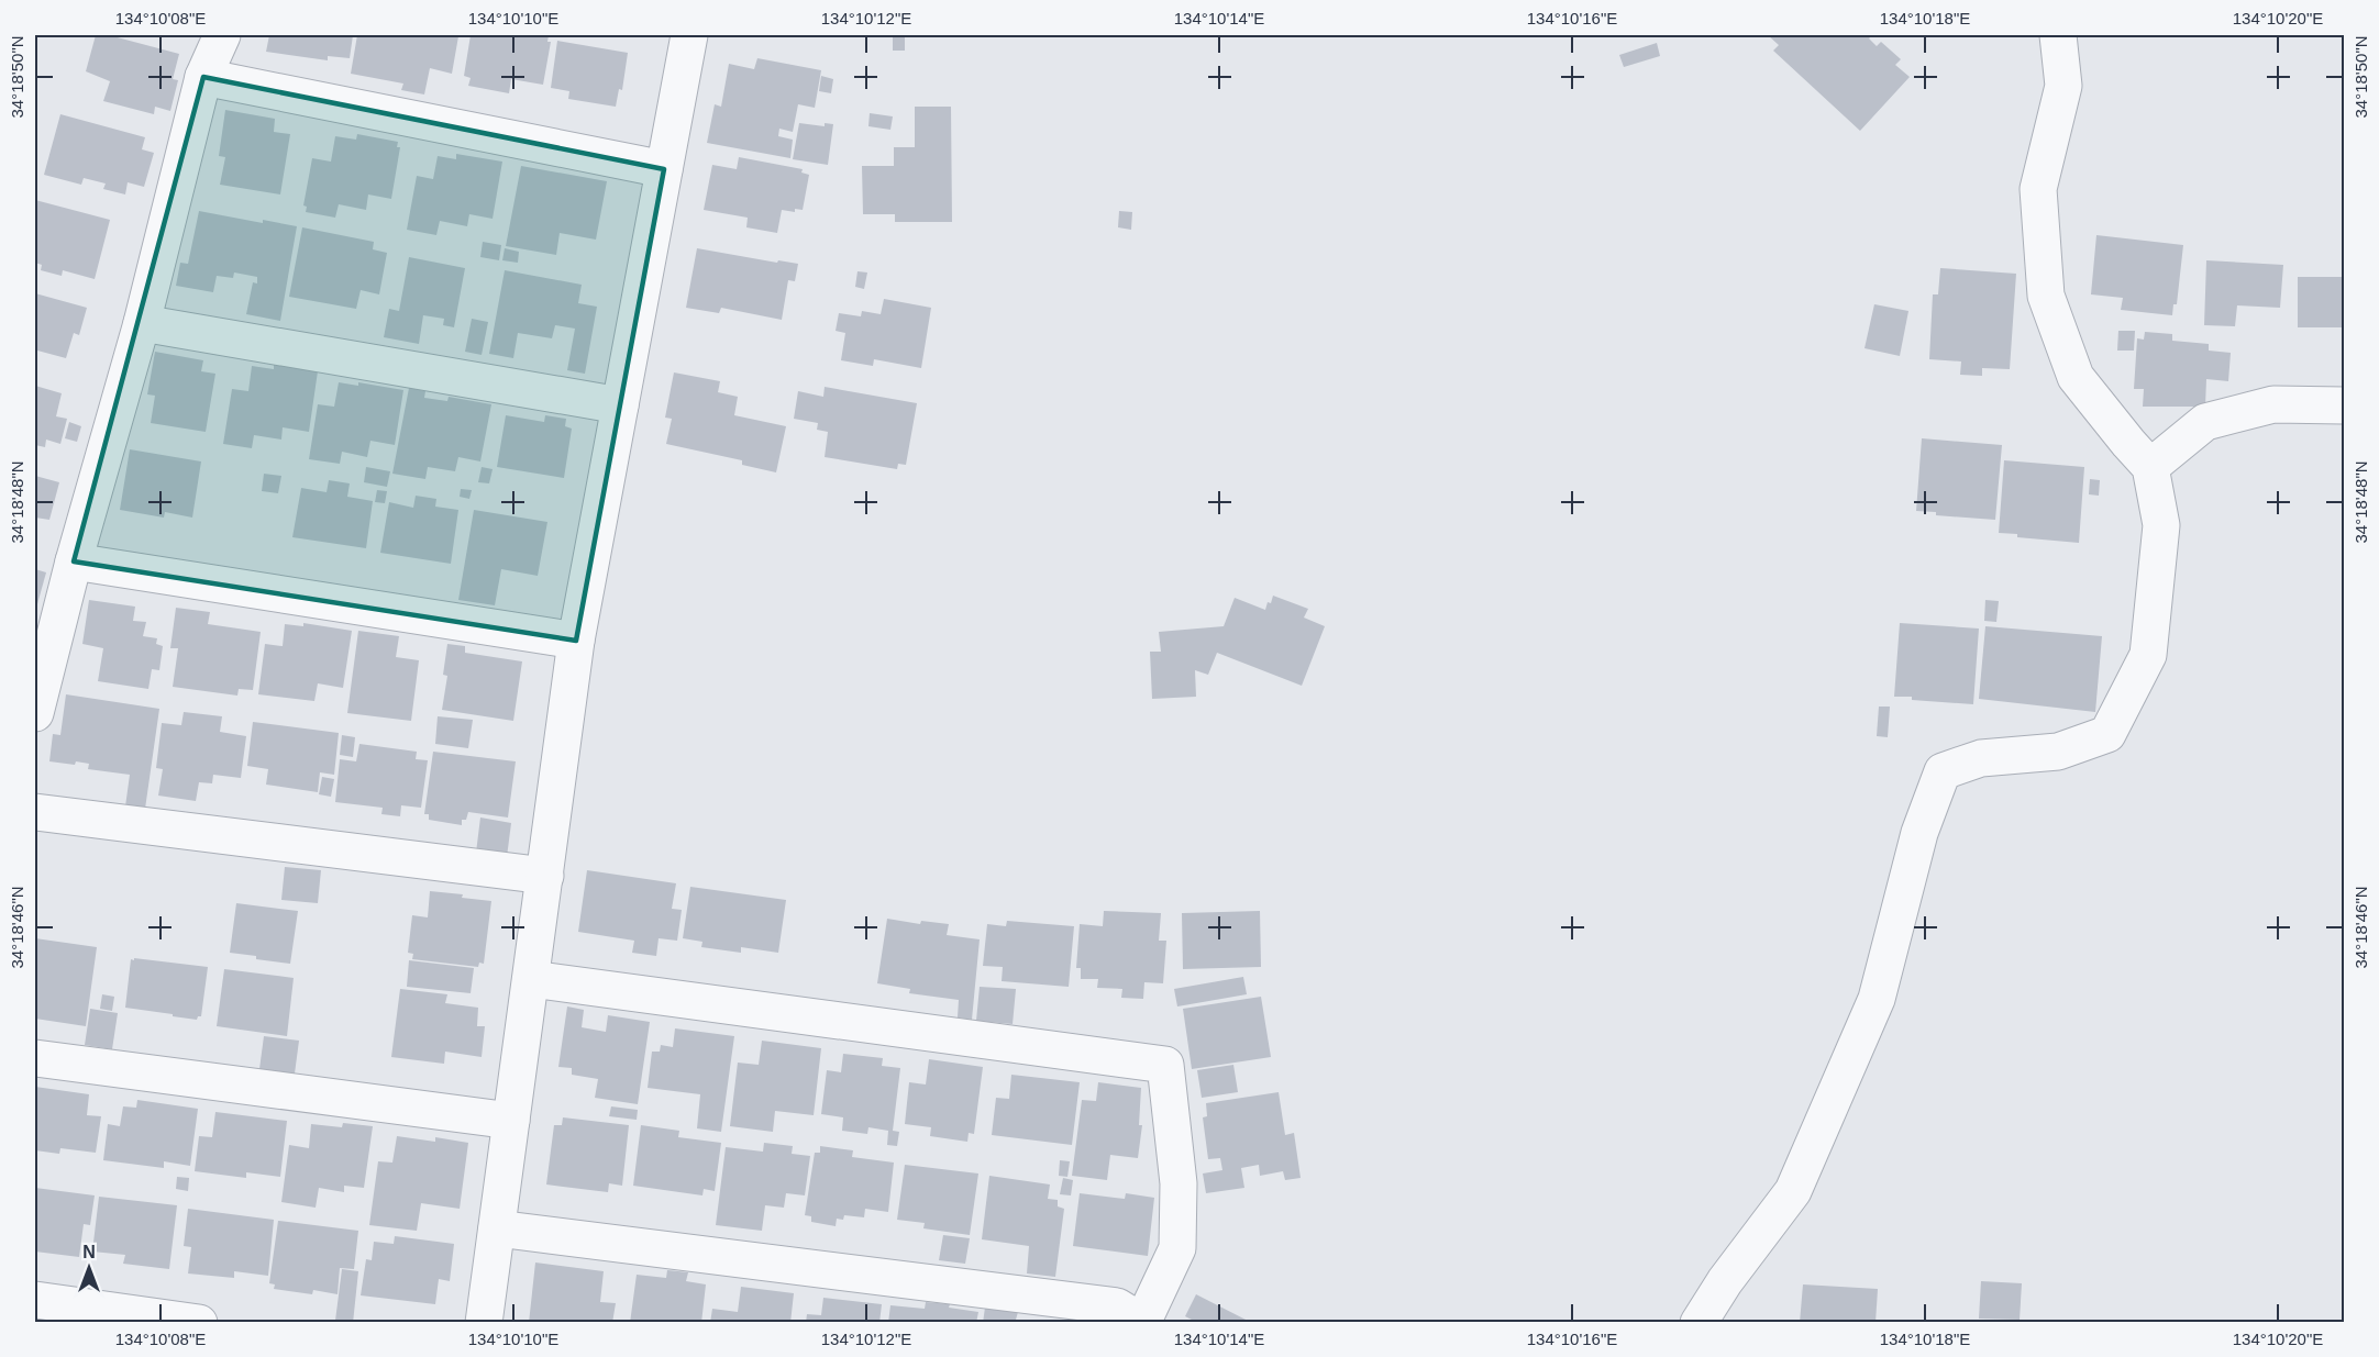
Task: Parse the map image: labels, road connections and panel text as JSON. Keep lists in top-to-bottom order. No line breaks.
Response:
{"north":"top","coordinates":["134°10'08\"E","134°10'10\"E","134°10'12\"E","134°10'14\"E","134°10'16\"E","134°10'18\"E","134°10'20\"E","34°18'50\"N","34°18'48\"N","34°18'46\"N"]}
